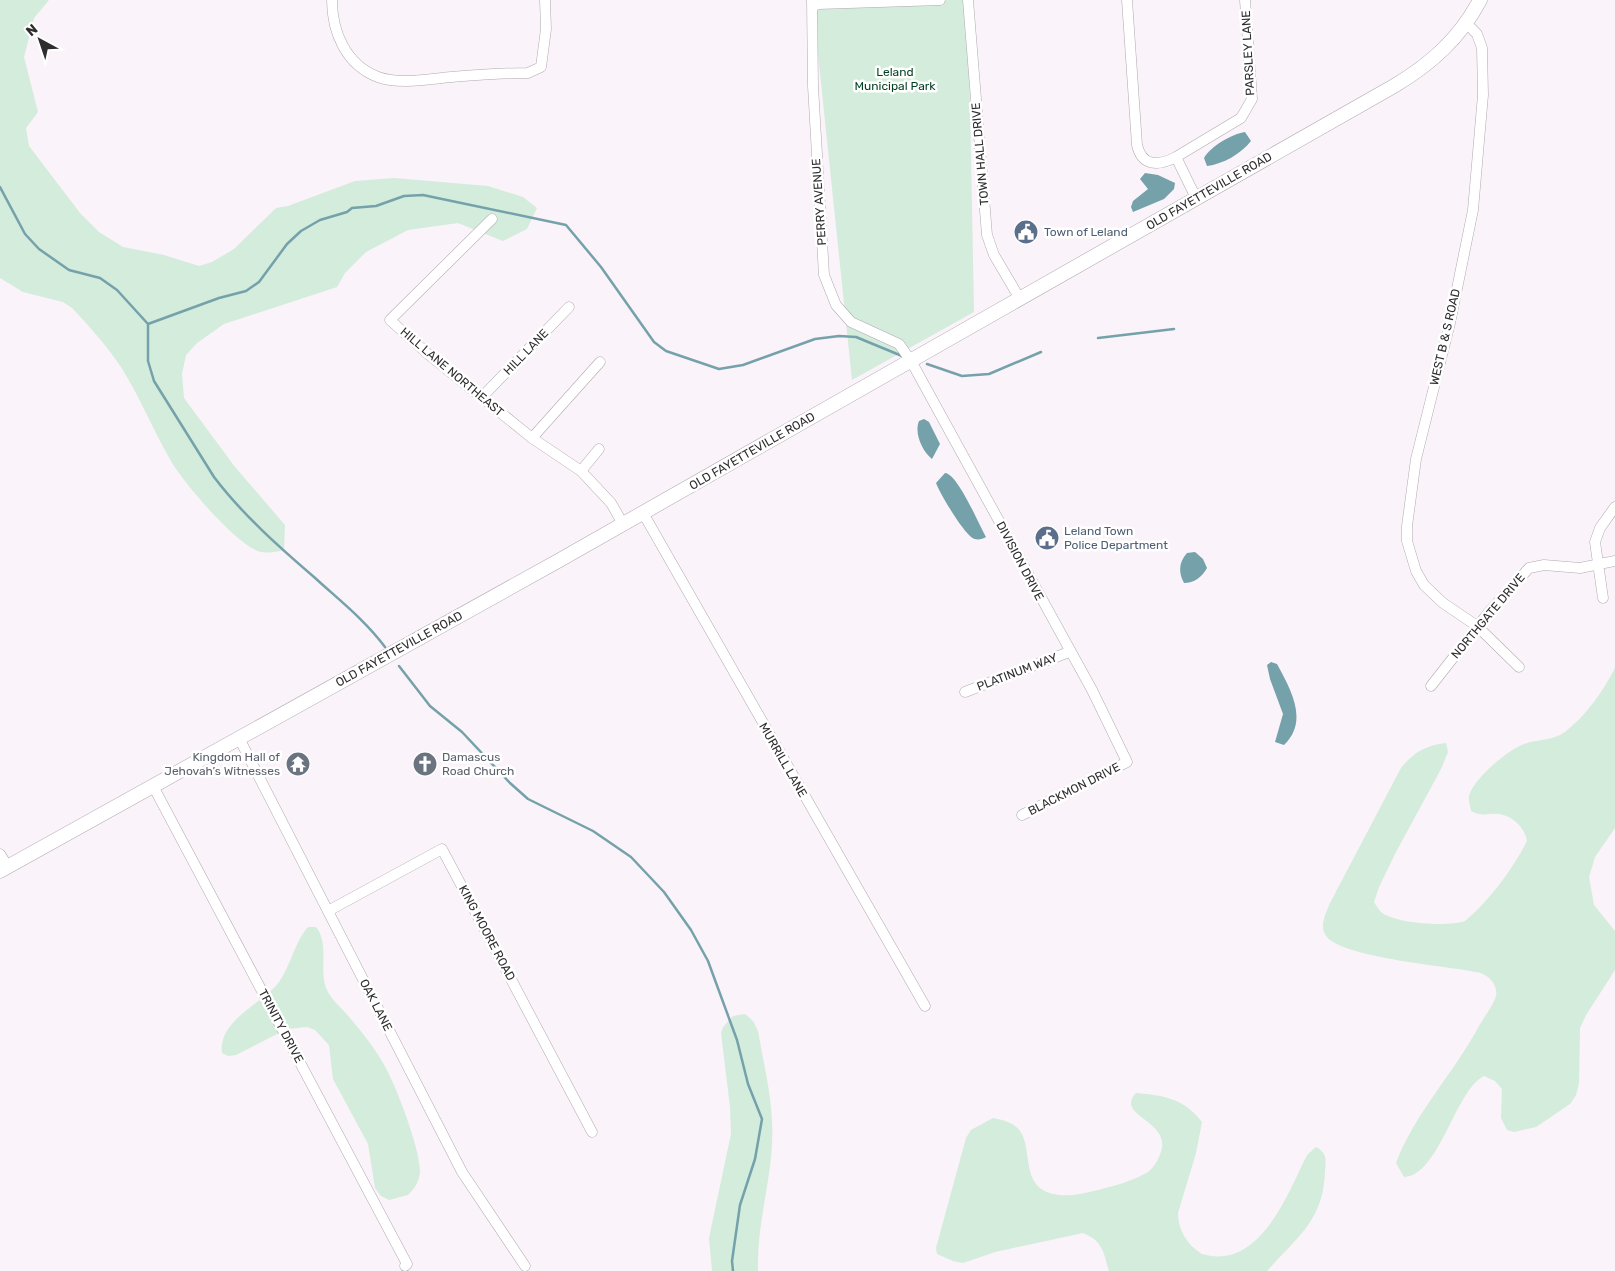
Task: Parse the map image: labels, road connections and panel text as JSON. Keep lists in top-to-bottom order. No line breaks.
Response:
{"streets":{"street":["PARSLEY LANE","TOWN HALL DRIVE","OLD FAYETTEVILLE ROAD","PERRY AVENUE","WEST B & S ROAD","HILL LANE","HILL LANE NORTHEAST","DIVISION DRIVE","NORTHGATE DRIVE","PLATINUM WAY","MURRILL LANE","BLACKMON DRIVE","KING MOORE ROAD","OAK LANE","TRINITY DRIVE"]},"crossings":[["TOWN HALL DRIVE","OLD FAYETTEVILLE ROAD"],["OLD FAYETTEVILLE ROAD","PERRY AVENUE"],["OLD FAYETTEVILLE ROAD","WEST B & S ROAD"],["OLD FAYETTEVILLE ROAD","DIVISION DRIVE"],["OLD FAYETTEVILLE ROAD","MURRILL LANE"],["OLD FAYETTEVILLE ROAD","OAK LANE"],["OLD FAYETTEVILLE ROAD","TRINITY DRIVE"],["PERRY AVENUE","DIVISION DRIVE"],["WEST B & S ROAD","NORTHGATE DRIVE"],["HILL LANE","HILL LANE NORTHEAST"],["DIVISION DRIVE","PLATINUM WAY"],["DIVISION DRIVE","BLACKMON DRIVE"],["KING MOORE ROAD","OAK LANE"]],"parks":["Leland Municipal Park"],"places":{"public building":["Town of Leland","Leland Town Police Department"],"temple":["Kingdom Hall of Jehovah’s Witnesses"],"church":["Damascus Road Church"]},"north":"top left"}
